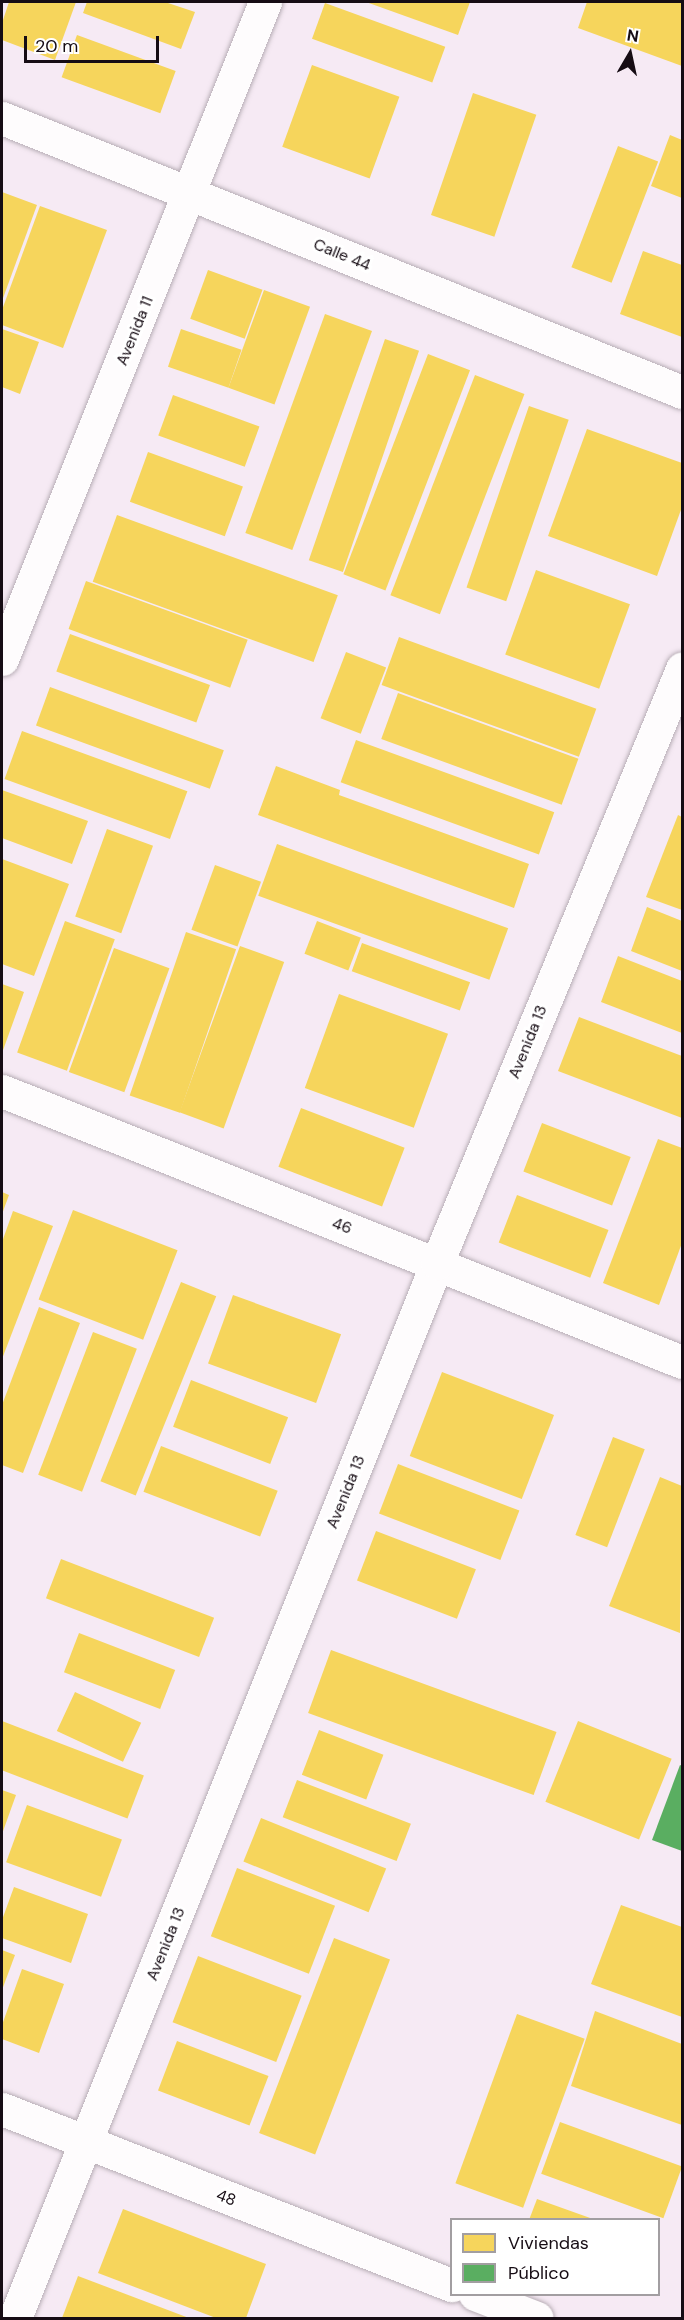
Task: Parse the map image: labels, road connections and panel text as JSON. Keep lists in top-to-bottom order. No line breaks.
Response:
{"streets":{"street":["Calle 44","Avenida 11","Avenida 13","46","48"]},"crossings":[["Calle 44","Avenida 11"],["Avenida 13","46"],["Avenida 13","48"]],"legend":["Viviendas","Público"],"scale_bar":"20 m","north":"top"}
